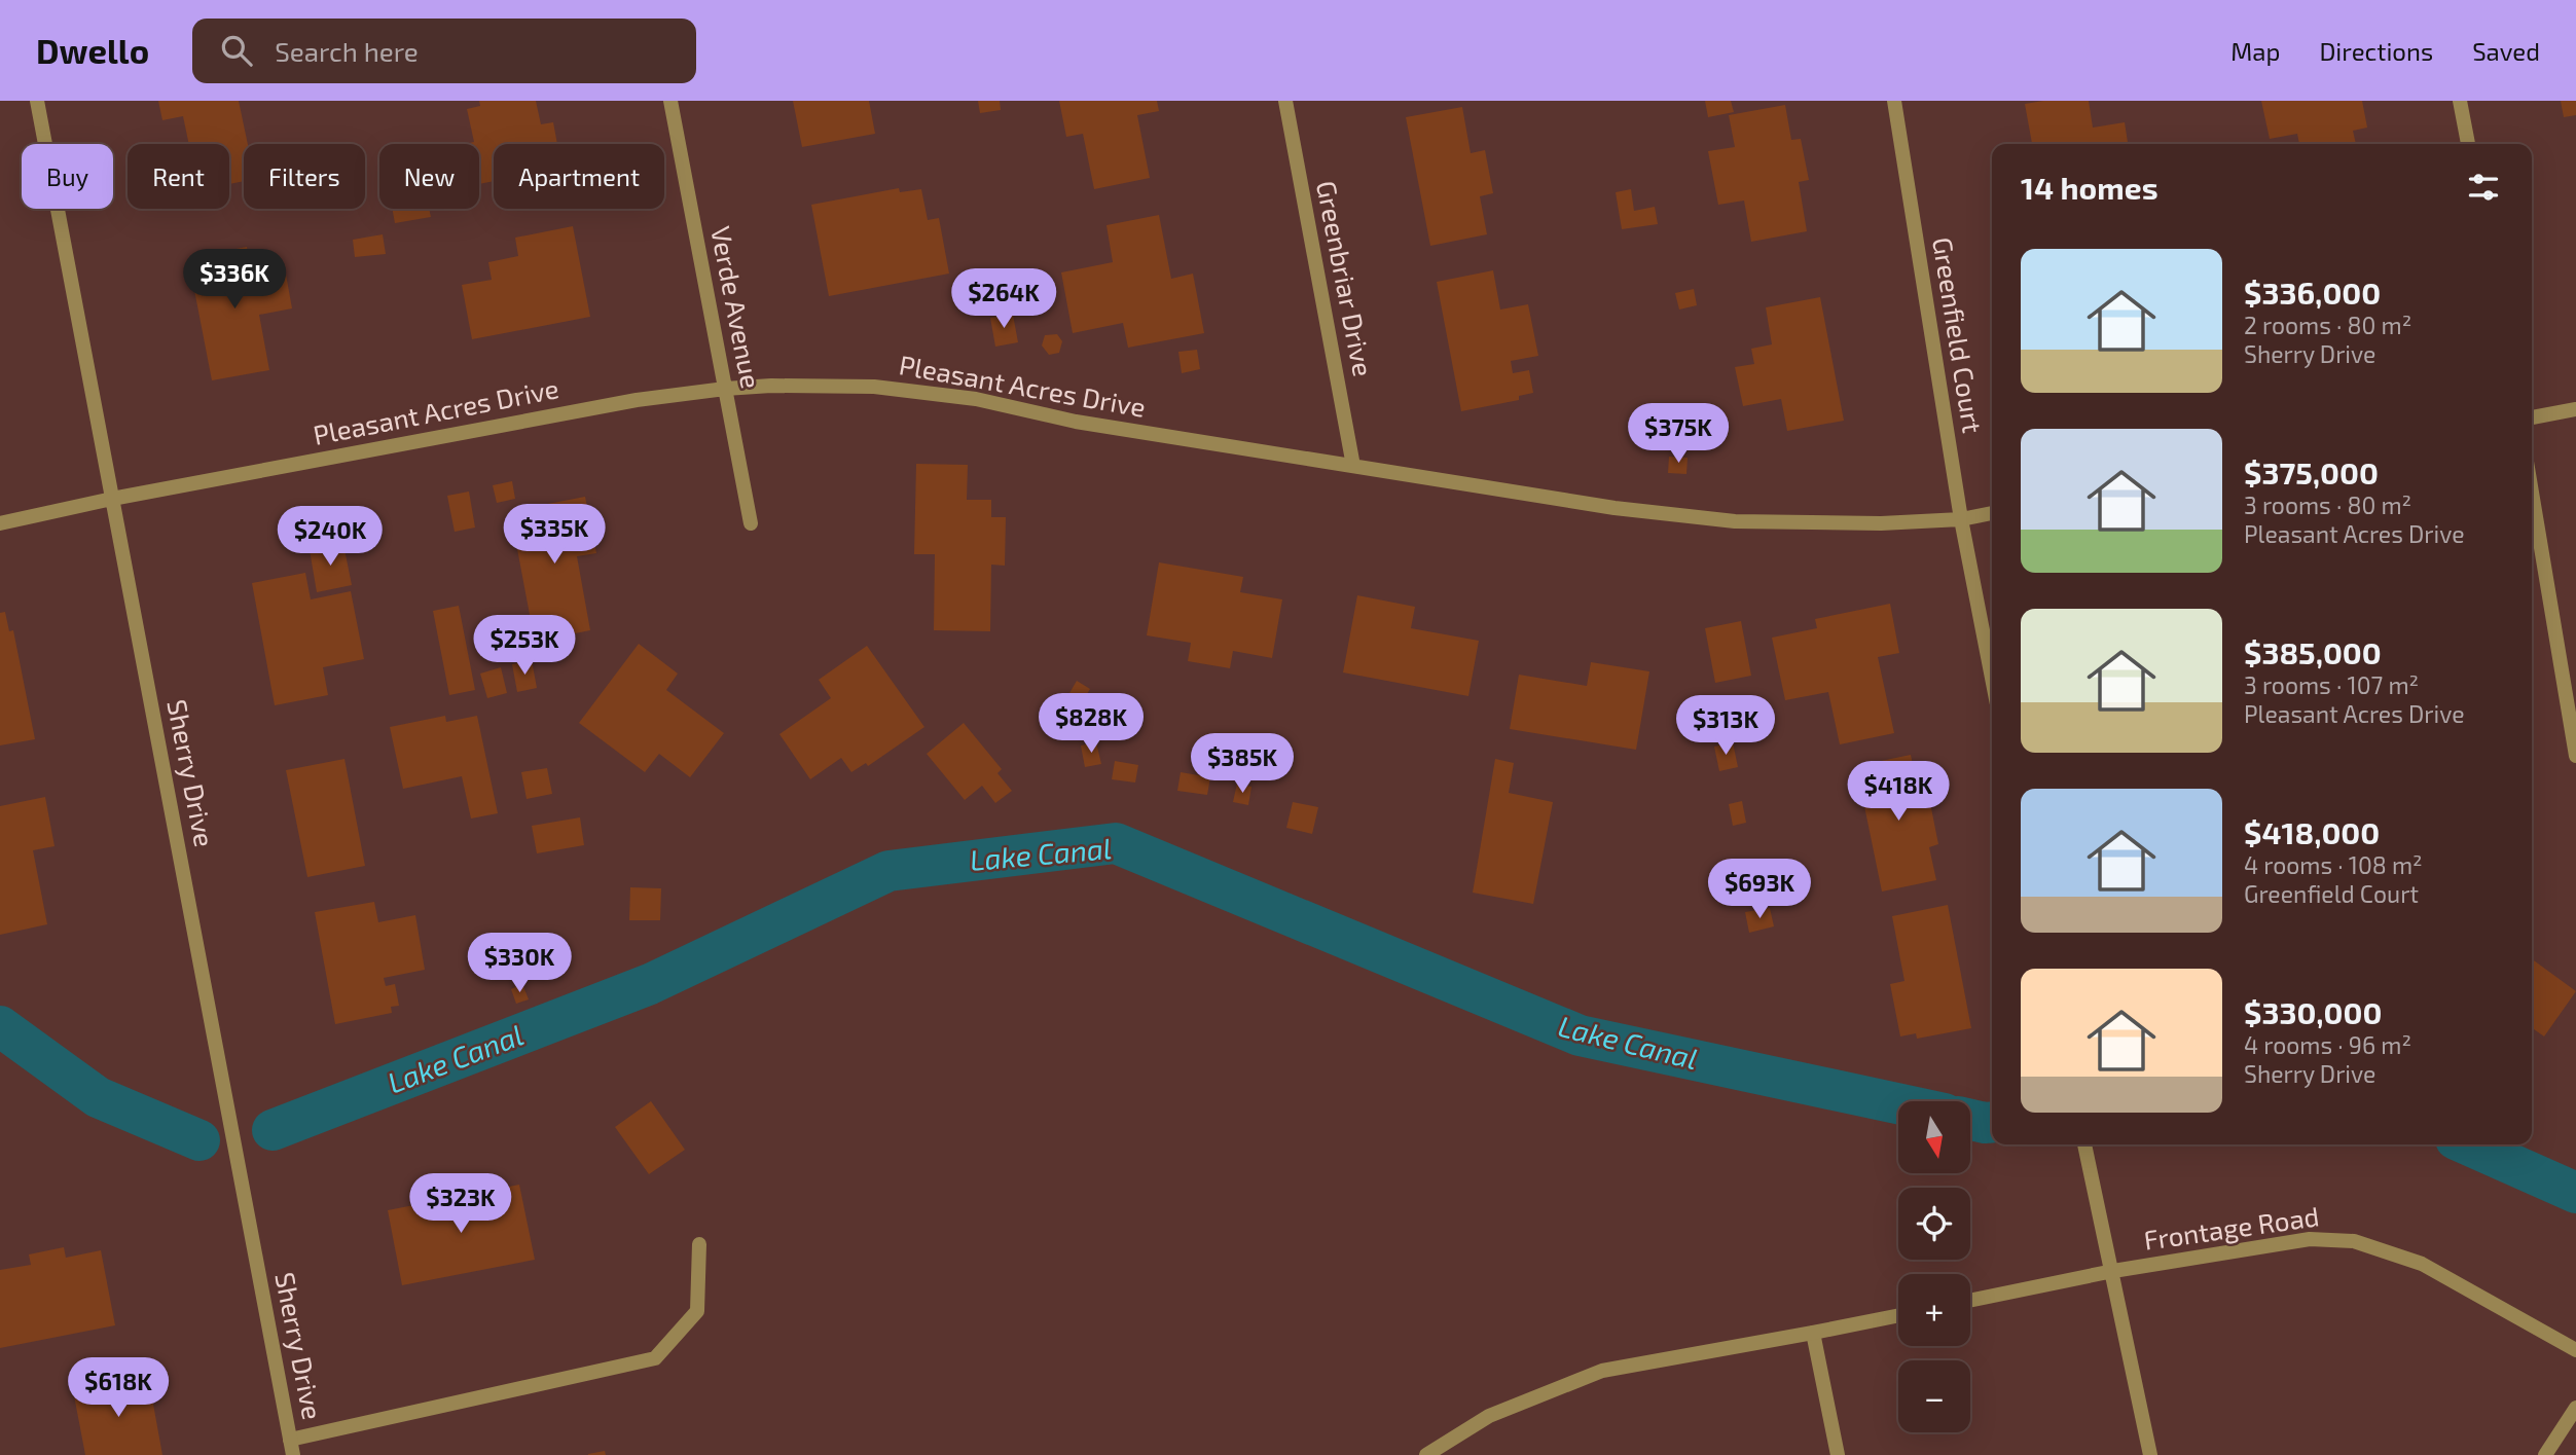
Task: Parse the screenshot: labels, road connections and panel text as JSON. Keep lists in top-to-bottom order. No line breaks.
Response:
{"streets":{"street":["Greenbriar Drive","Verde Avenue","Greenfield Court","Pleasant Acres Drive","Sherry Drive","Frontage Road"]},"crossings":[["Greenbriar Drive","Pleasant Acres Drive"],["Verde Avenue","Pleasant Acres Drive"],["Greenfield Court","Pleasant Acres Drive"],["Pleasant Acres Drive","Sherry Drive"]],"water":["Lake Canal"],"north":"bottom","page":{"header":"Dwello","search":"Search here","nav":["Map","Directions","Saved"],"chip":["Buy","Rent","Filters","New","Apartment"],"heading":"14 homes","list":[{"name":"$336,000","note":"2 rooms · 80 m² · Sherry Drive"},{"name":"$375,000","note":"3 rooms · 80 m² · Pleasant Acres Drive"},{"name":"$385,000","note":"3 rooms · 107 m² · Pleasant Acres Drive"},{"name":"$418,000","note":"4 rooms · 108 m² · Greenfield Court"},{"name":"$330,000","note":"4 rooms · 96 m² · Sherry Drive"}],"price":["$336K","$264K","$375K","$335K","$240K","$253K","$828K","$313K","$385K","$418K","$693K","$330K","$323K","$618K"],"map_buttons":["+","−"]}}
